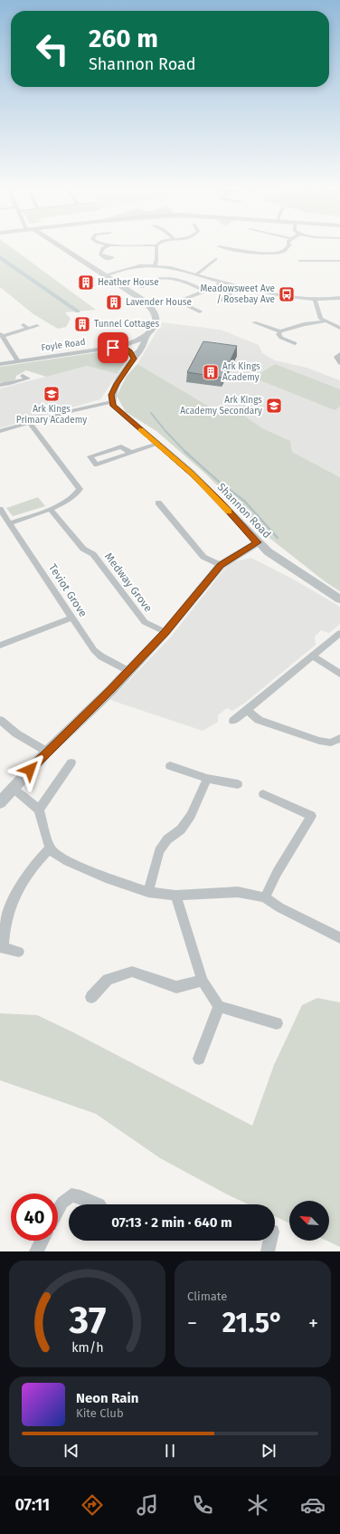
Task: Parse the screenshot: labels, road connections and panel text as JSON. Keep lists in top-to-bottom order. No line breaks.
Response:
{"streets":{"street":["Foyle Road","Shannon Road","Medway Grove","Teviot Grove"]},"places":{"building":["Heather House","Lavender House","Tunnel Cottages","Ark Kings Academy"],"bus stop":["Meadowsweet Ave / Rosebay Ave"],"school or university":["Ark Kings Primary Academy","Ark Kings Academy Secondary"]},"north":"top left","page":{"turn":["260 m","Shannon Road"],"limit":"40","trip":"07:13 · 2 min · 640 m","tile":"Climate","heat":["−","21.5°","+"],"song":["Neon Rain","Kite Club"],"tabs":"07:11","gauge":["37","km/h"]}}
